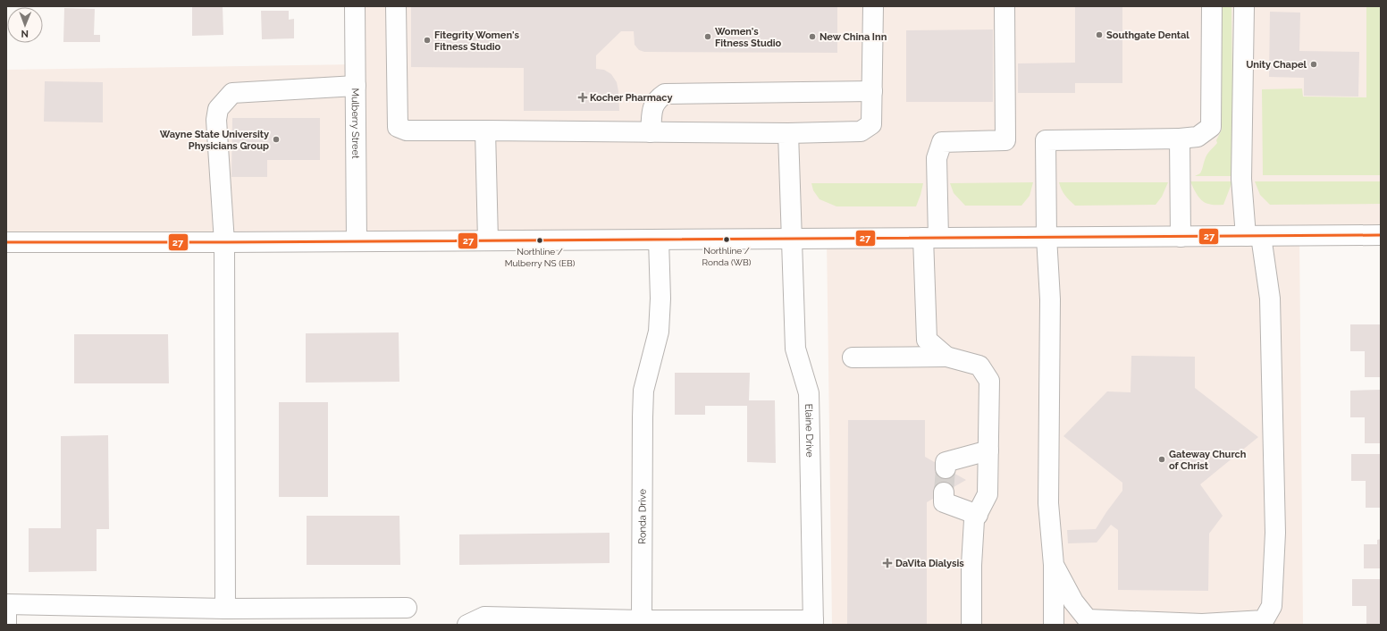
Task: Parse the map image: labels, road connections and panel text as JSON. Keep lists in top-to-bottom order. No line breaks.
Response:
{"streets":{"main road":["Mulberry Street","Elaine Drive","Ronda Drive"]},"places":{"other":["Southgate Dental","Women's Fitness Studio","New China Inn","Fitegrity Women's Fitness Studio","Unity Chapel","Wayne State University Physicians Group","Northline / Ronda (WB)","Northline / Mulberry NS (EB)","Gateway Church of Christ"],"health":["Kocher Pharmacy","DaVita Dialysis"]},"lines":["transit line 27"],"north":"bottom"}
